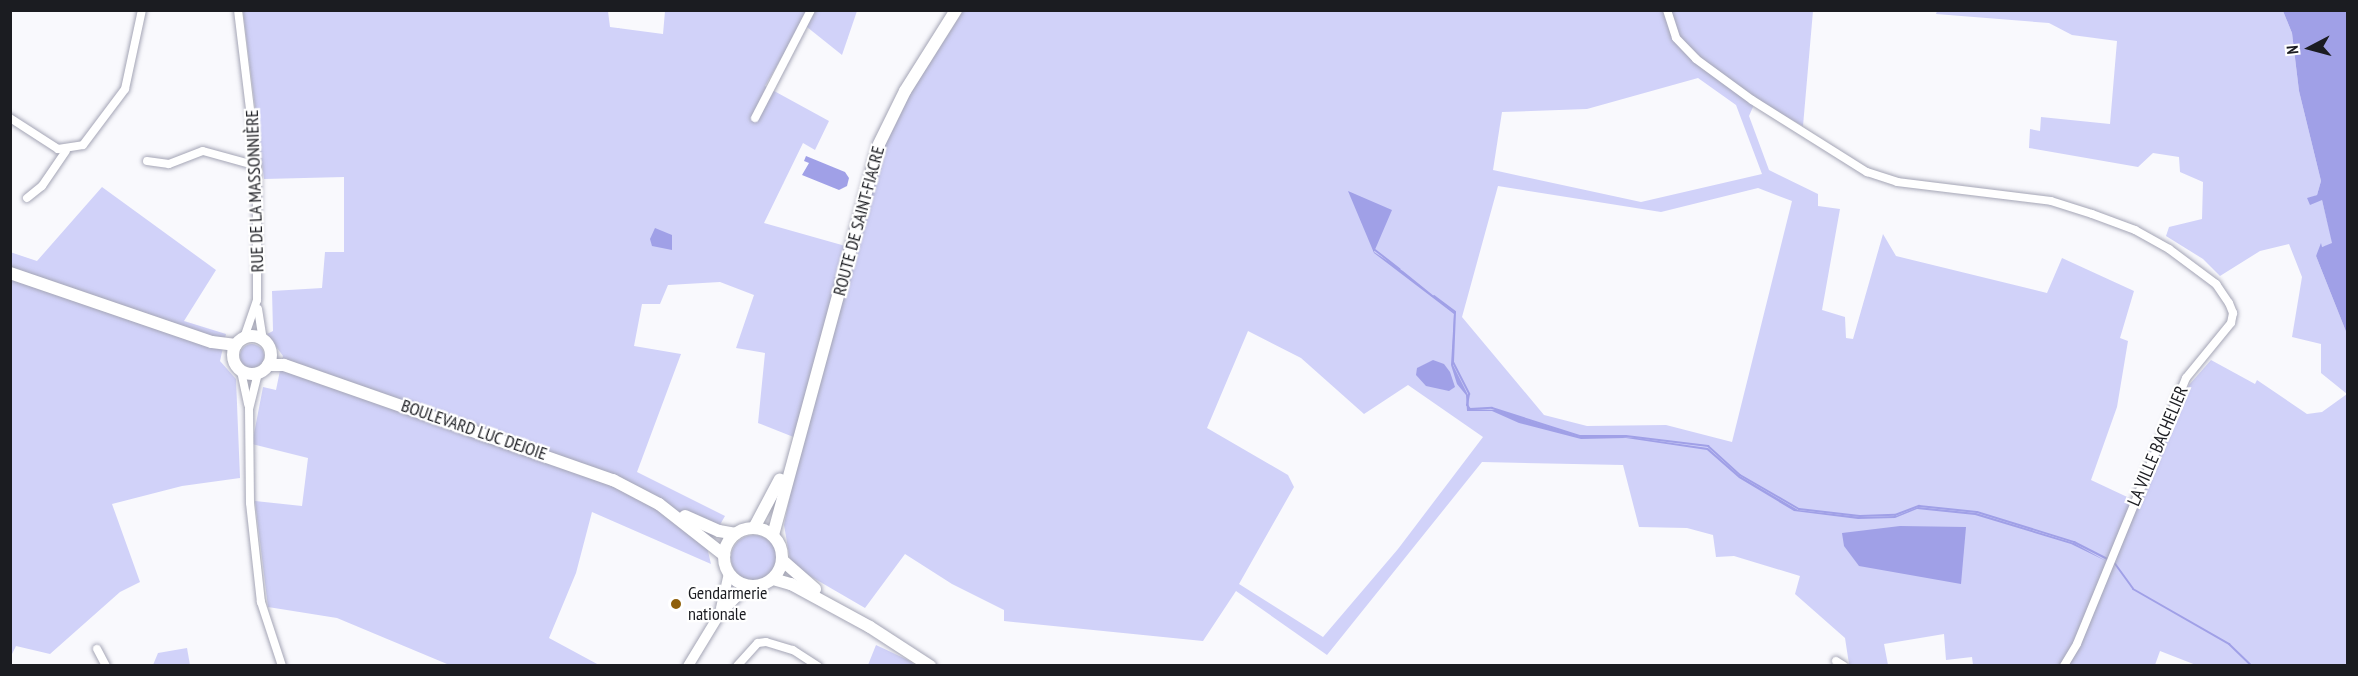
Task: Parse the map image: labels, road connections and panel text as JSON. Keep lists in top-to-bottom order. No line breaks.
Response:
{"streets":{"main road":["ROUTE DE SAINT-FIACRE","BOULEVARD LUC DEJOIE"],"street":["RUE DE LA MASSONNIÈRE","LA VILLE BACHELIER"]},"crossings":[["ROUTE DE SAINT-FIACRE","BOULEVARD LUC DEJOIE"]],"places":["Gendarmerie nationale"],"north":"left"}
